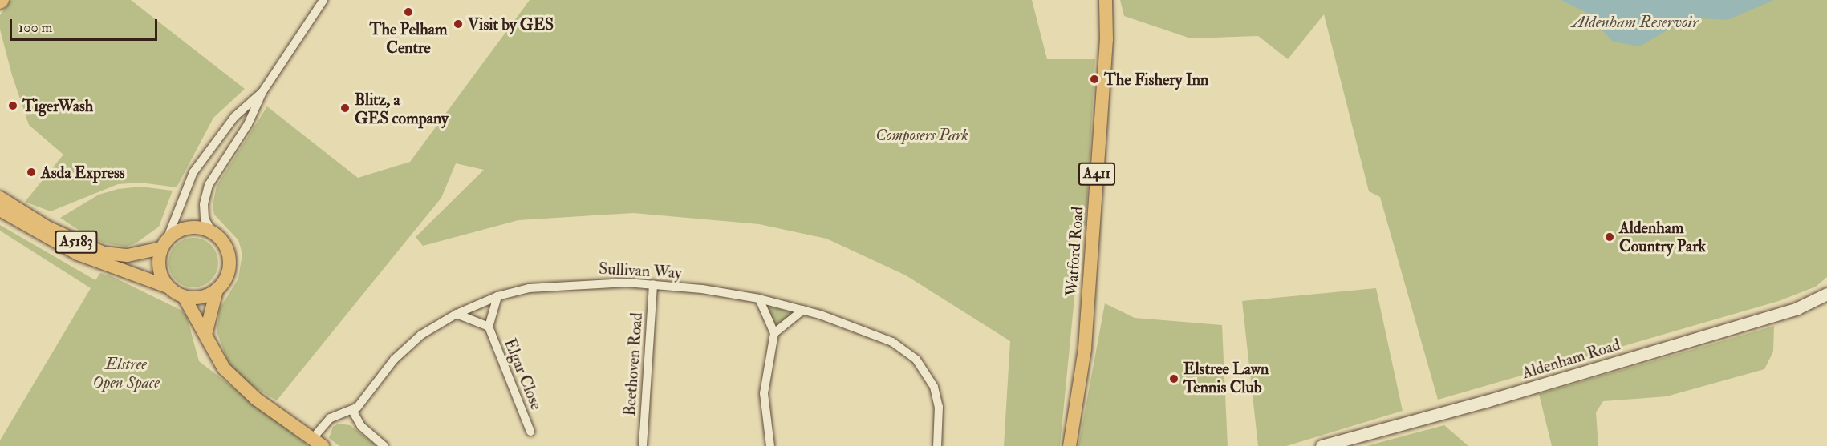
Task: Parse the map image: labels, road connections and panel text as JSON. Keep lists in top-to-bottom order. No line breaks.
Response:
{"streets":{"main road":["A411","A5183","Watford Road"],"street":["Sullivan Way","Aldenham Road","Beethoven Road","Elgar Close"]},"crossings":[["Sullivan Way","Beethoven Road"],["Sullivan Way","Elgar Close"]],"water":["Aldenham Reservoir"],"parks":["Composers Park","Elstree Open Space"],"places":["The Pelham Centre","Visit by GES","The Fishery Inn","TigerWash","Blitz, a GES company","Asda Express","Aldenham Country Park","Elstree Lawn Tennis Club"],"scale_bar":"100 m"}
